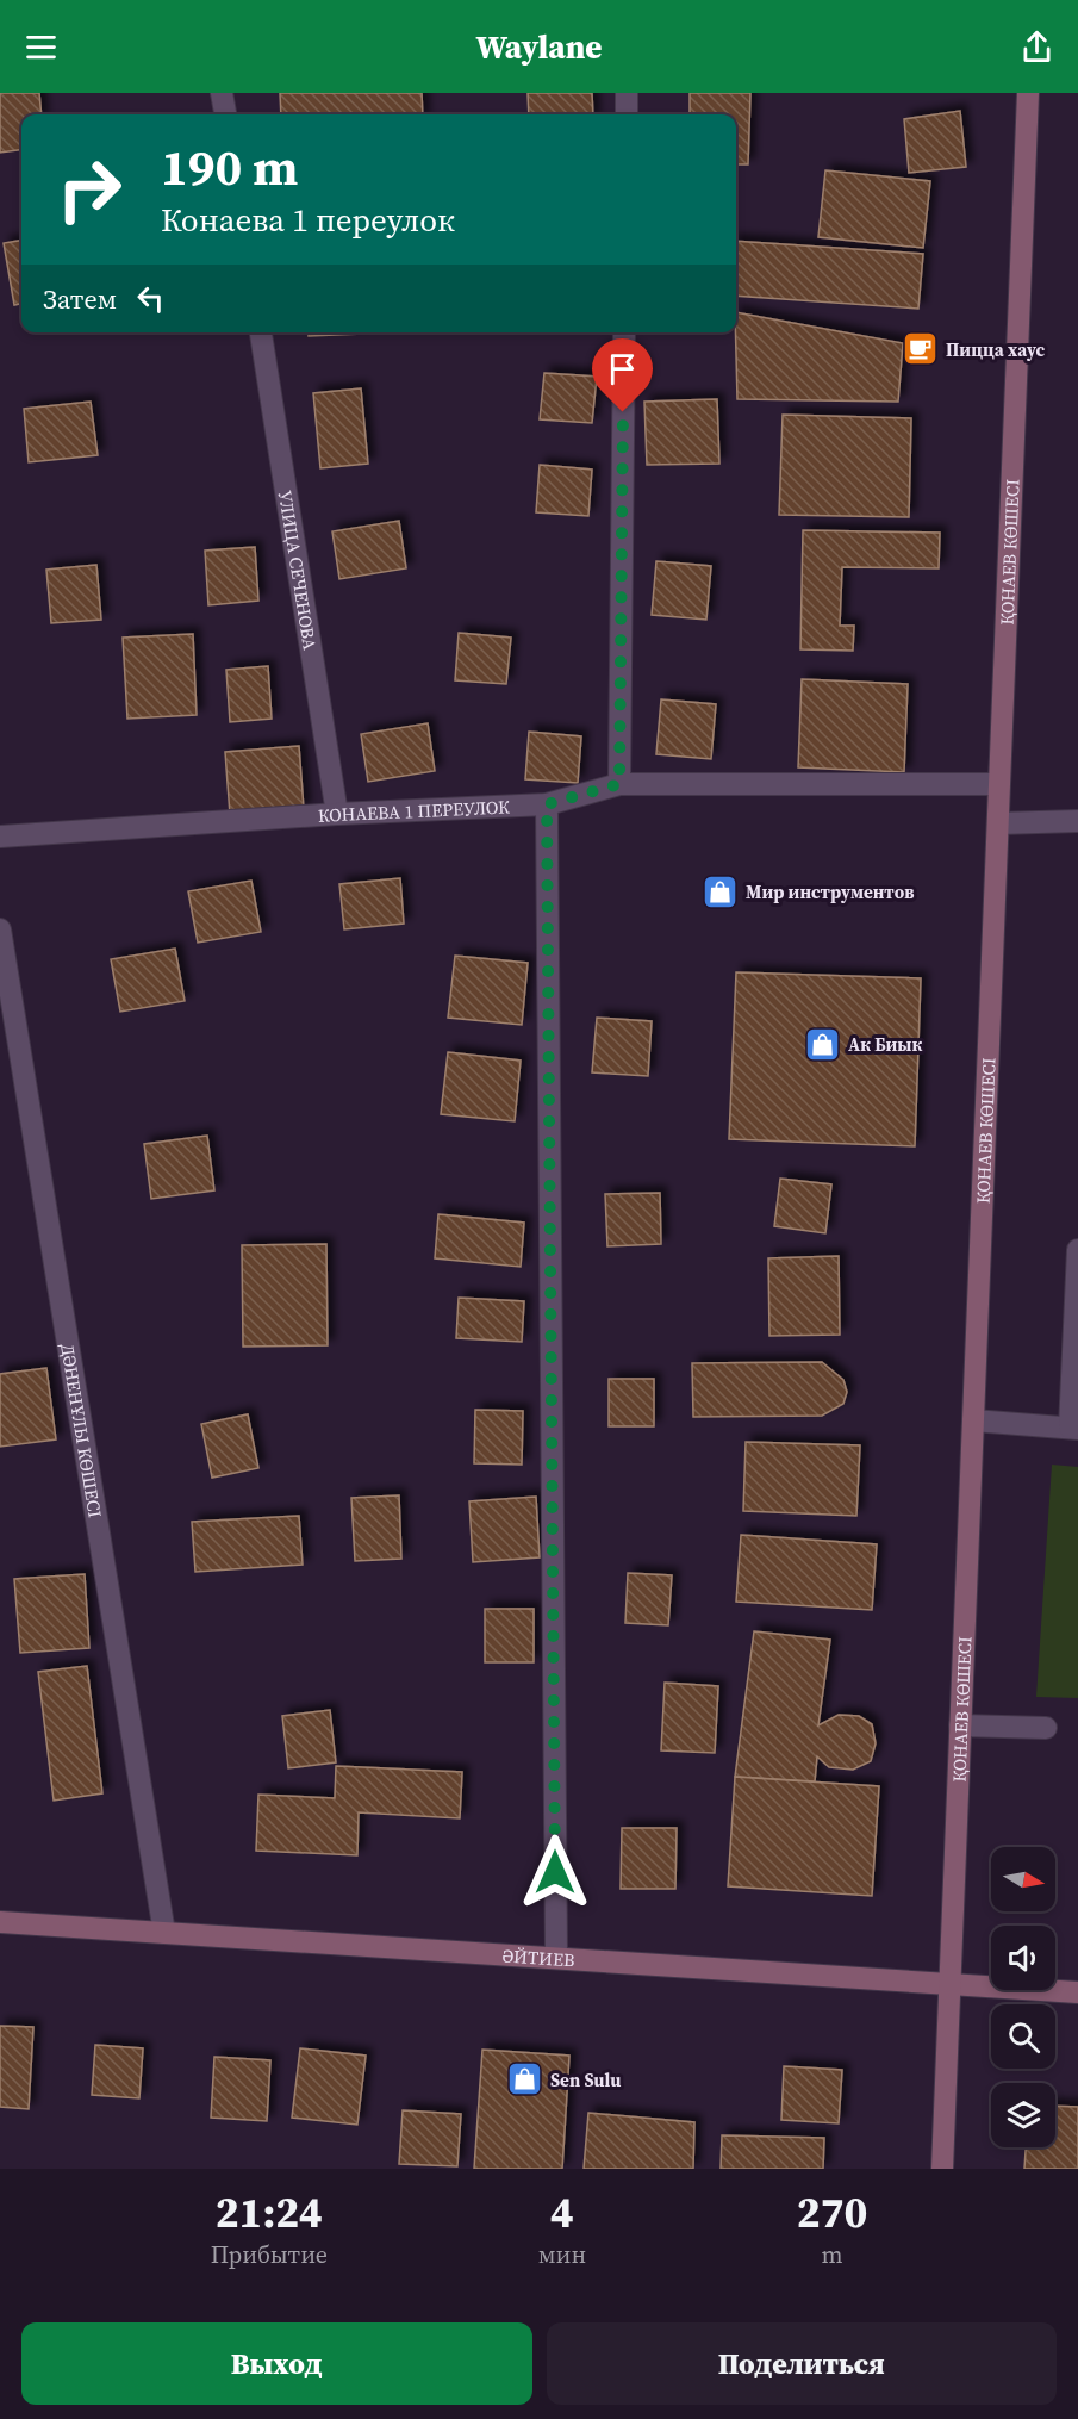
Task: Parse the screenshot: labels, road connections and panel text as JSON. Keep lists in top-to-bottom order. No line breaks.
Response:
{"streets":{"main road":["ҚОНАЕВ КӨШЕСІ","ӘЙТИЕВ"],"street":["УЛИЦА СЕЧЕНОВА","КОНАЕВА 1 ПЕРЕУЛОК","ДӘНЕНҰЛЫ КӨШЕСІ"]},"crossings":[["ҚОНАЕВ КӨШЕСІ","КОНАЕВА 1 ПЕРЕУЛОК"],["ҚОНАЕВ КӨШЕСІ","ӘЙТИЕВ"],["УЛИЦА СЕЧЕНОВА","КОНАЕВА 1 ПЕРЕУЛОК"],["ДӘНЕНҰЛЫ КӨШЕСІ","ӘЙТИЕВ"]],"places":{"cafe":["Пицца хаус"],"shop":["Мир инструментов","Ак Биык","Sen Sulu"]},"north":"right","page":{"header":"Waylane","turn":["190 m","Конаева 1 переулок"],"then":"Затем","eta":["21:24","Прибытие","4","мин","270","m"],"buttons":["Выход","Поделиться"]}}
